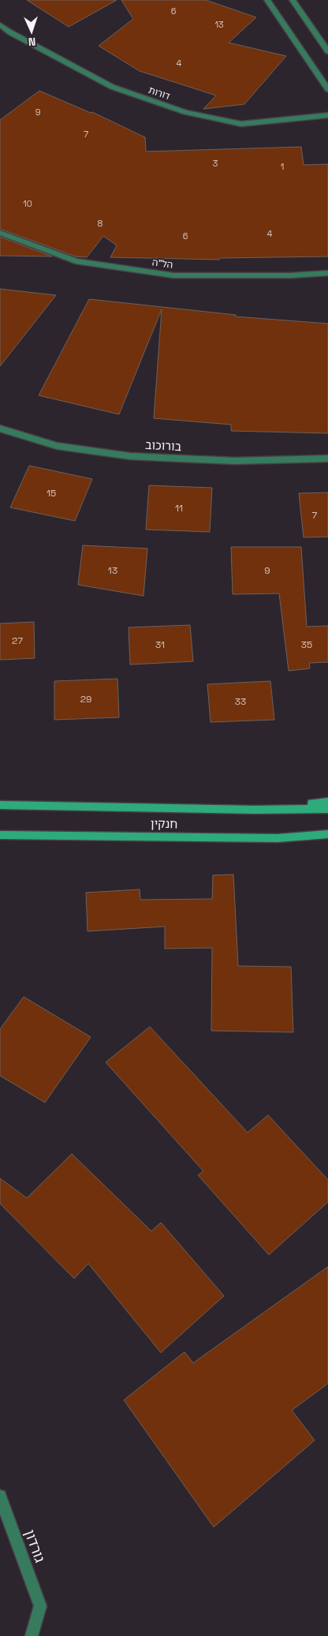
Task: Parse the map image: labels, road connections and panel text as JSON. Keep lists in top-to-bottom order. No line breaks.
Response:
{"streets":{"main road":["חנקין"],"street":["דורות","הל\"ה","בורוכוב","גורדון"]},"house_numbers":["6","13","4","9","7","3","1","10","8","4","6","15","11","7","13","9","27","31","35","29","33"],"north":"bottom"}
